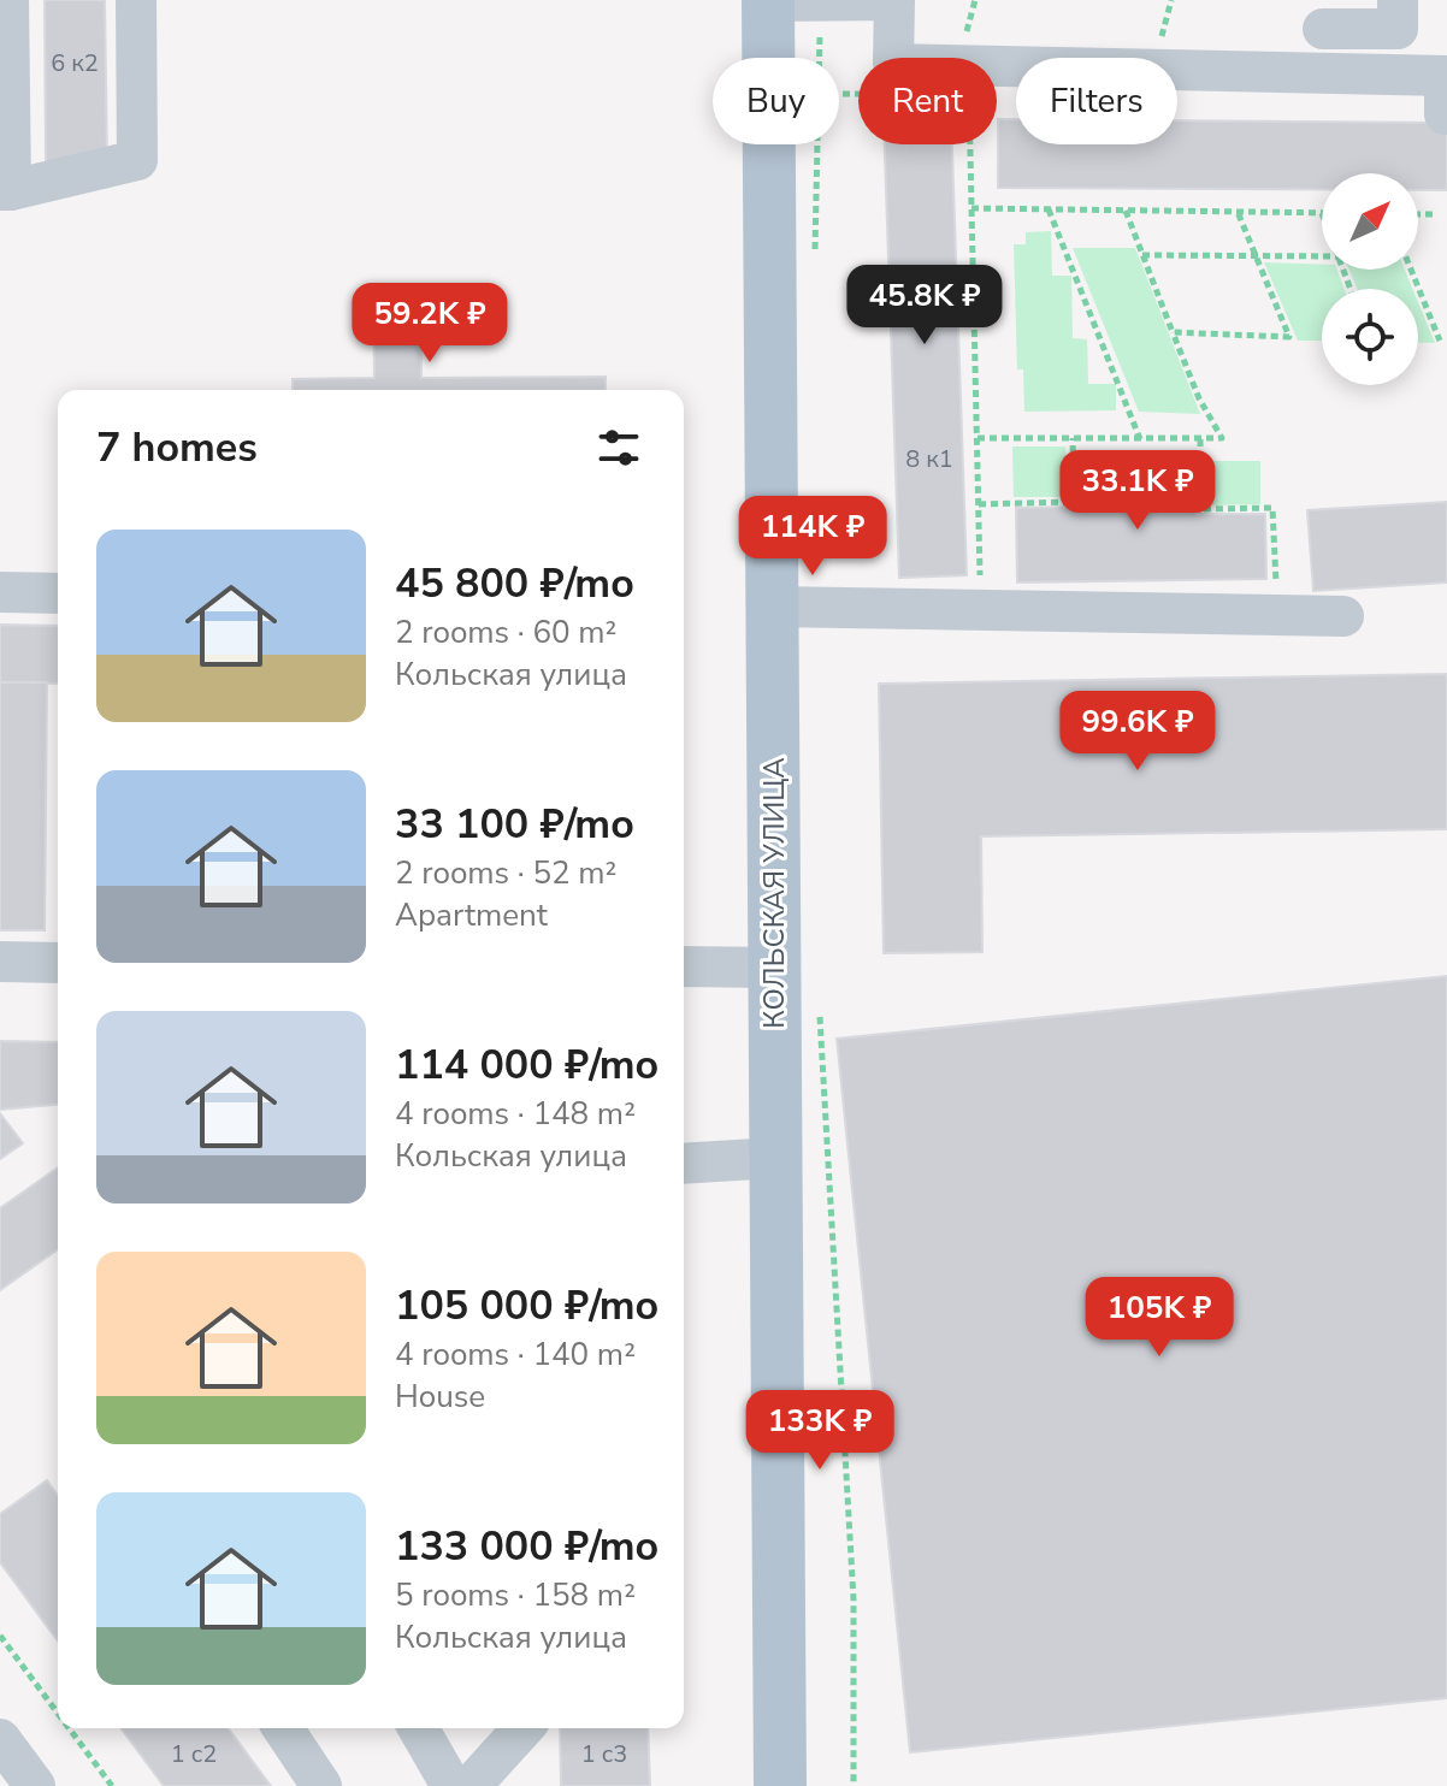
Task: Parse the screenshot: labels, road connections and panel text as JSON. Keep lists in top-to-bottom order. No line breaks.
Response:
{"streets":{"main road":["КОЛЬСКАЯ УЛИЦА"]},"house_numbers":["6 к2","8 к1","1 с2","1 с3"],"north":"top right","page":{"chip":["Buy","Rent","Filters"],"price":["45.8K ₽","59.2K ₽","33.1K ₽","114K ₽","99.6K ₽","105K ₽","133K ₽"],"heading":"7 homes","list":[{"name":"45 800 ₽/mo","note":"2 rooms · 60 m² · Кольская улица"},{"name":"33 100 ₽/mo","note":"2 rooms · 52 m² · Apartment"},{"name":"114 000 ₽/mo","note":"4 rooms · 148 m² · Кольская улица"},{"name":"105 000 ₽/mo","note":"4 rooms · 140 m² · House"},{"name":"133 000 ₽/mo","note":"5 rooms · 158 m² · Кольская улица"}]}}
